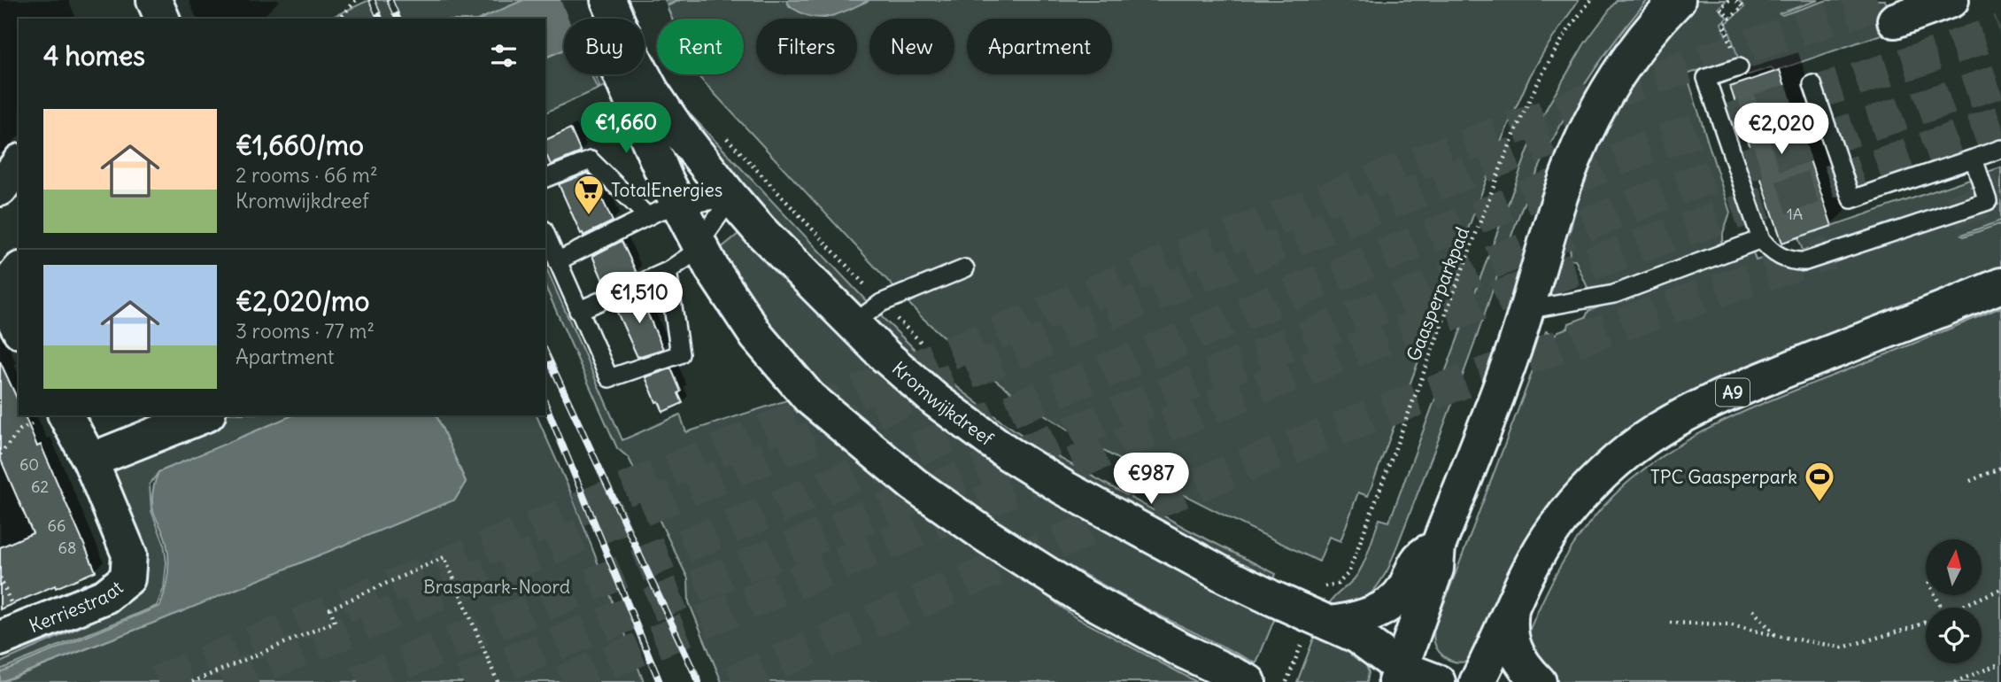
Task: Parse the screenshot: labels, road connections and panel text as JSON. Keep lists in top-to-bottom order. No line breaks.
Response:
{"streets":{"main road":["A9","Kromwijkdreef","Kerriestraat"],"path":["Gaasperparkpad"]},"parks":["Brasapark-Noord"],"places":{"supermarket":["TotalEnergies"],"sports":["TPC Gaasperpark"]},"house_numbers":["1A","60","62","66","68"],"north":"top","page":{"chip":["Buy","Rent","Filters","New","Apartment"],"heading":"4 homes","list":[{"name":"€1,660/mo","note":"2 rooms · 66 m² · Kromwijkdreef"},{"name":"€2,020/mo","note":"3 rooms · 77 m² · Apartment"}],"price":["€1,660","€2,020","€1,510","€987"]}}
